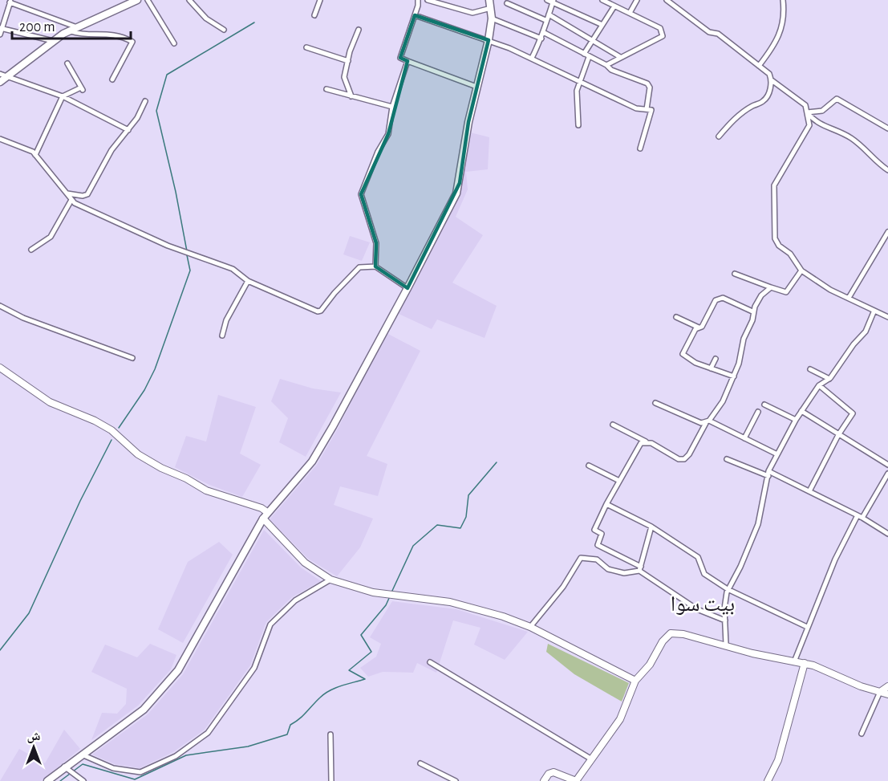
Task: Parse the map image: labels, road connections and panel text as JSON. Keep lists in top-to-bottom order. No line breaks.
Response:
{"districts":["بيت سوا"],"scale_bar":"200 m","north":"top"}
